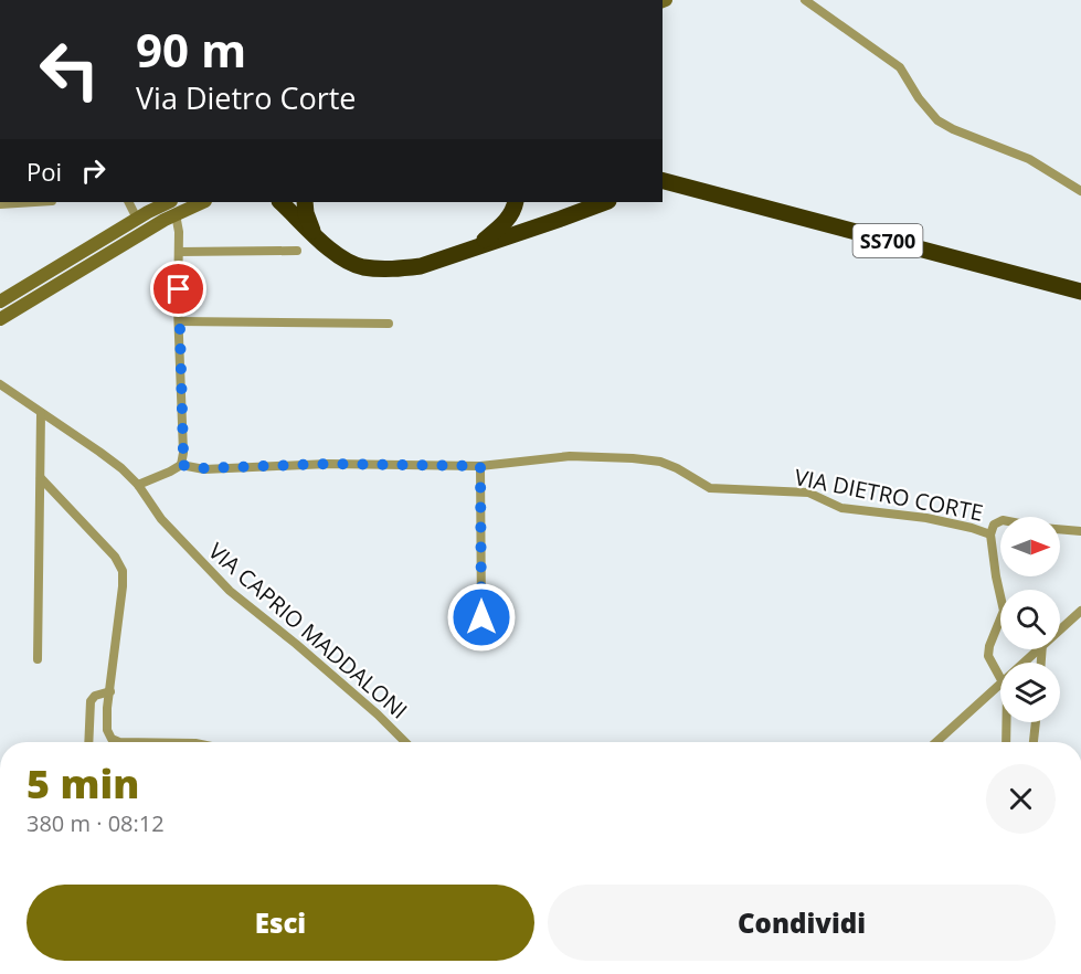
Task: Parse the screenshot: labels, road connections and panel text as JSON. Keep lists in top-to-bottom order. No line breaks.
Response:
{"streets":{"highway":["SS700"],"street":["VIA DIETRO CORTE","VIA CAPRIO MADDALONI"]},"north":"right","page":{"turn":["90 m","Via Dietro Corte"],"then":"Poi","heading":["5 min","380 m · 08:12"],"buttons":["Esci","Condividi"]}}
